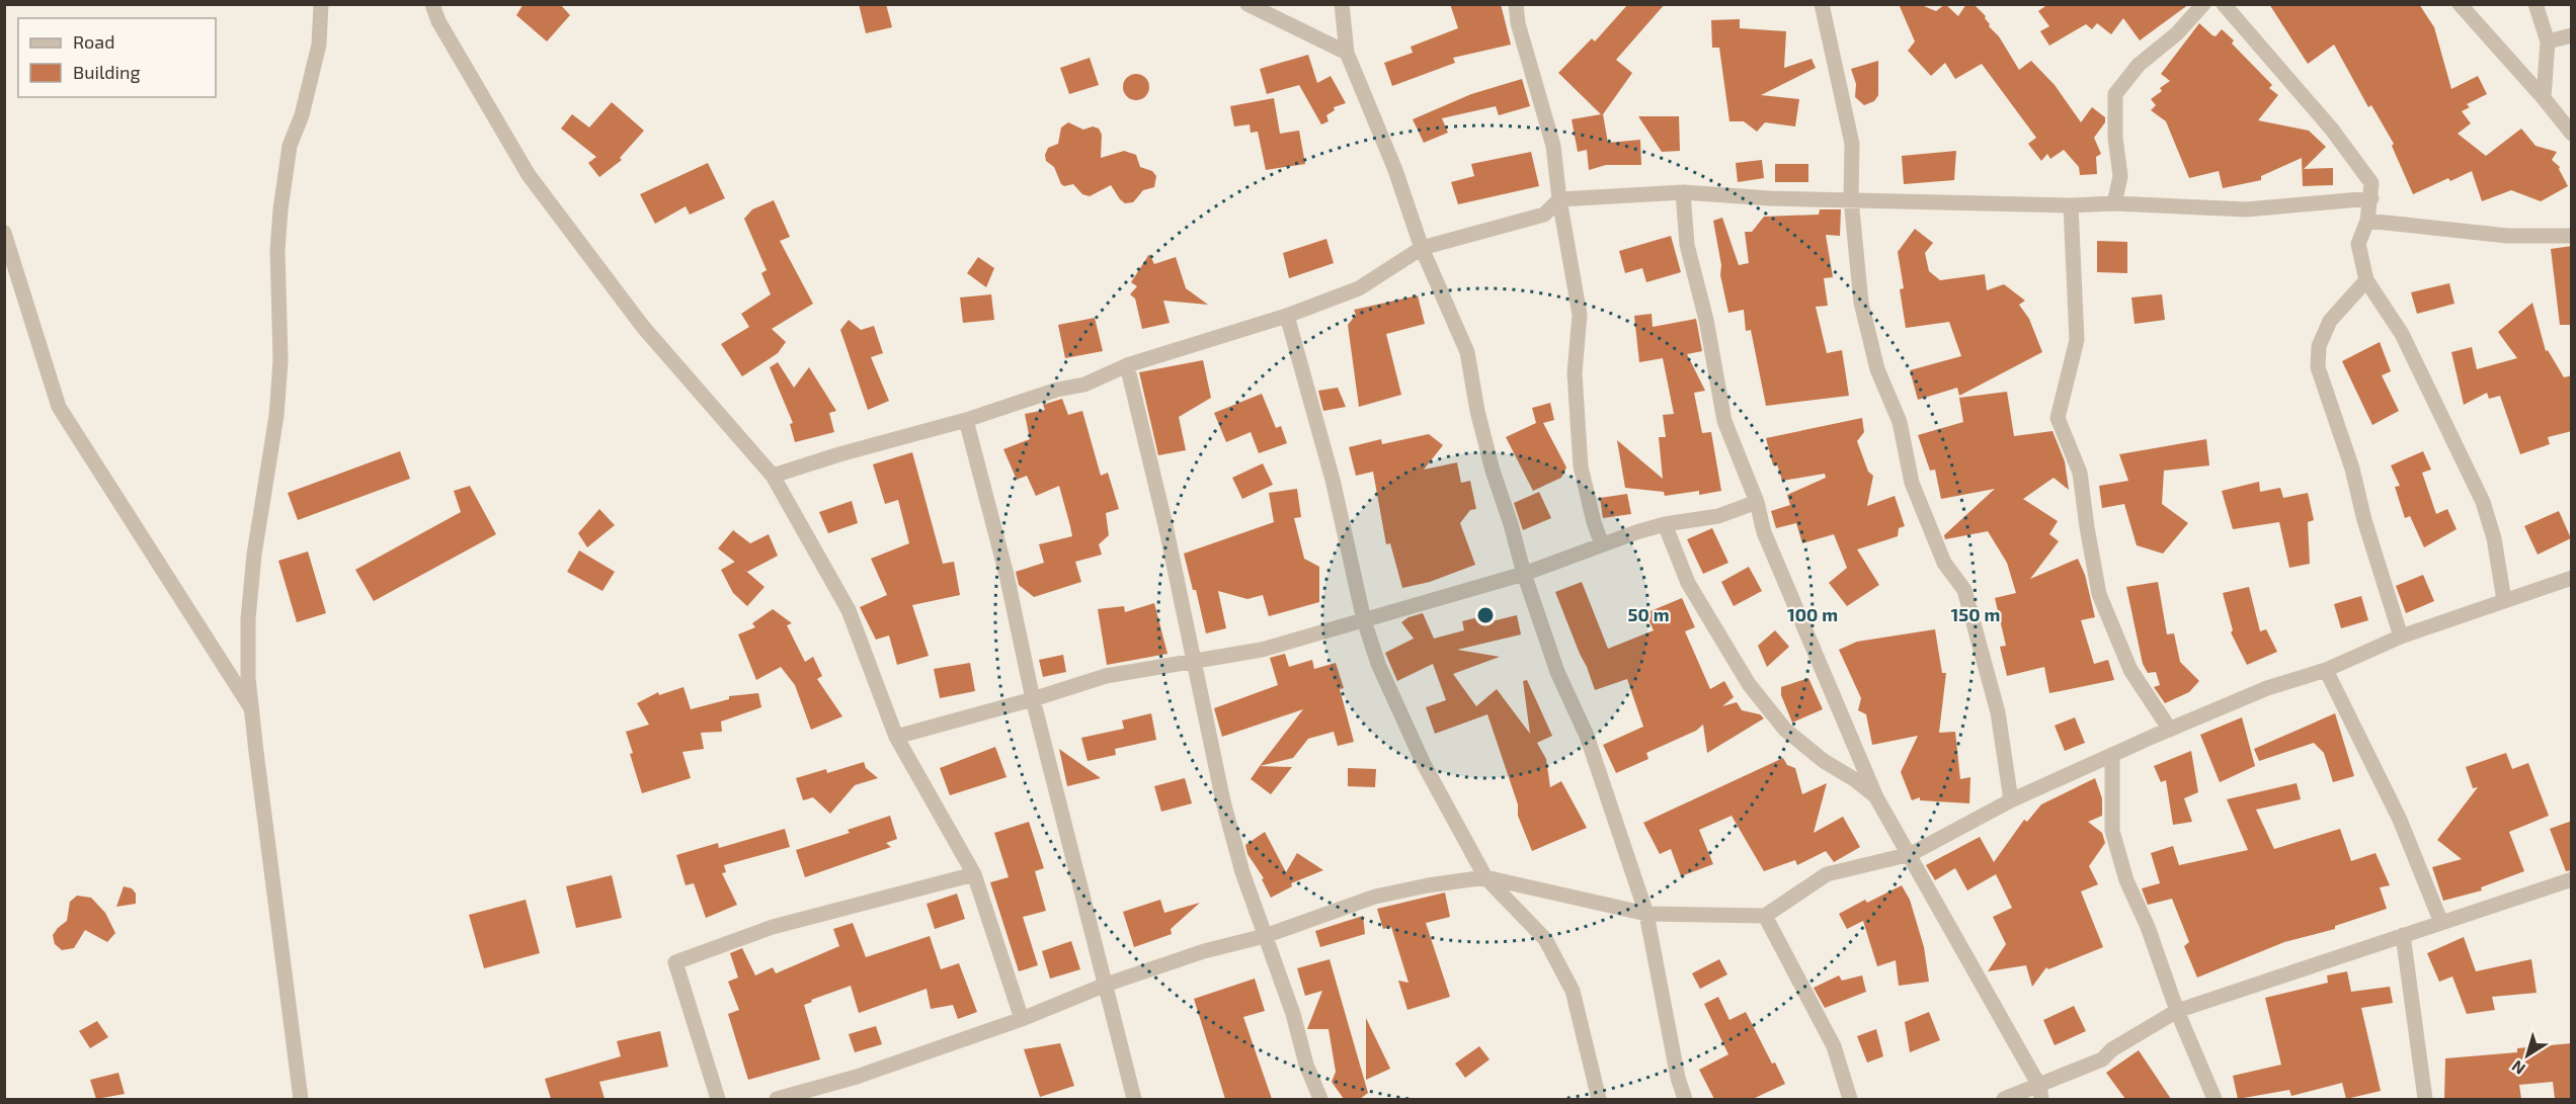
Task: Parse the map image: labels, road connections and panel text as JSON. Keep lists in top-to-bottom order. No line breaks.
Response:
{"legend":["Road","Building"],"north":"bottom left","rings":["50 m","100 m","150 m"]}
